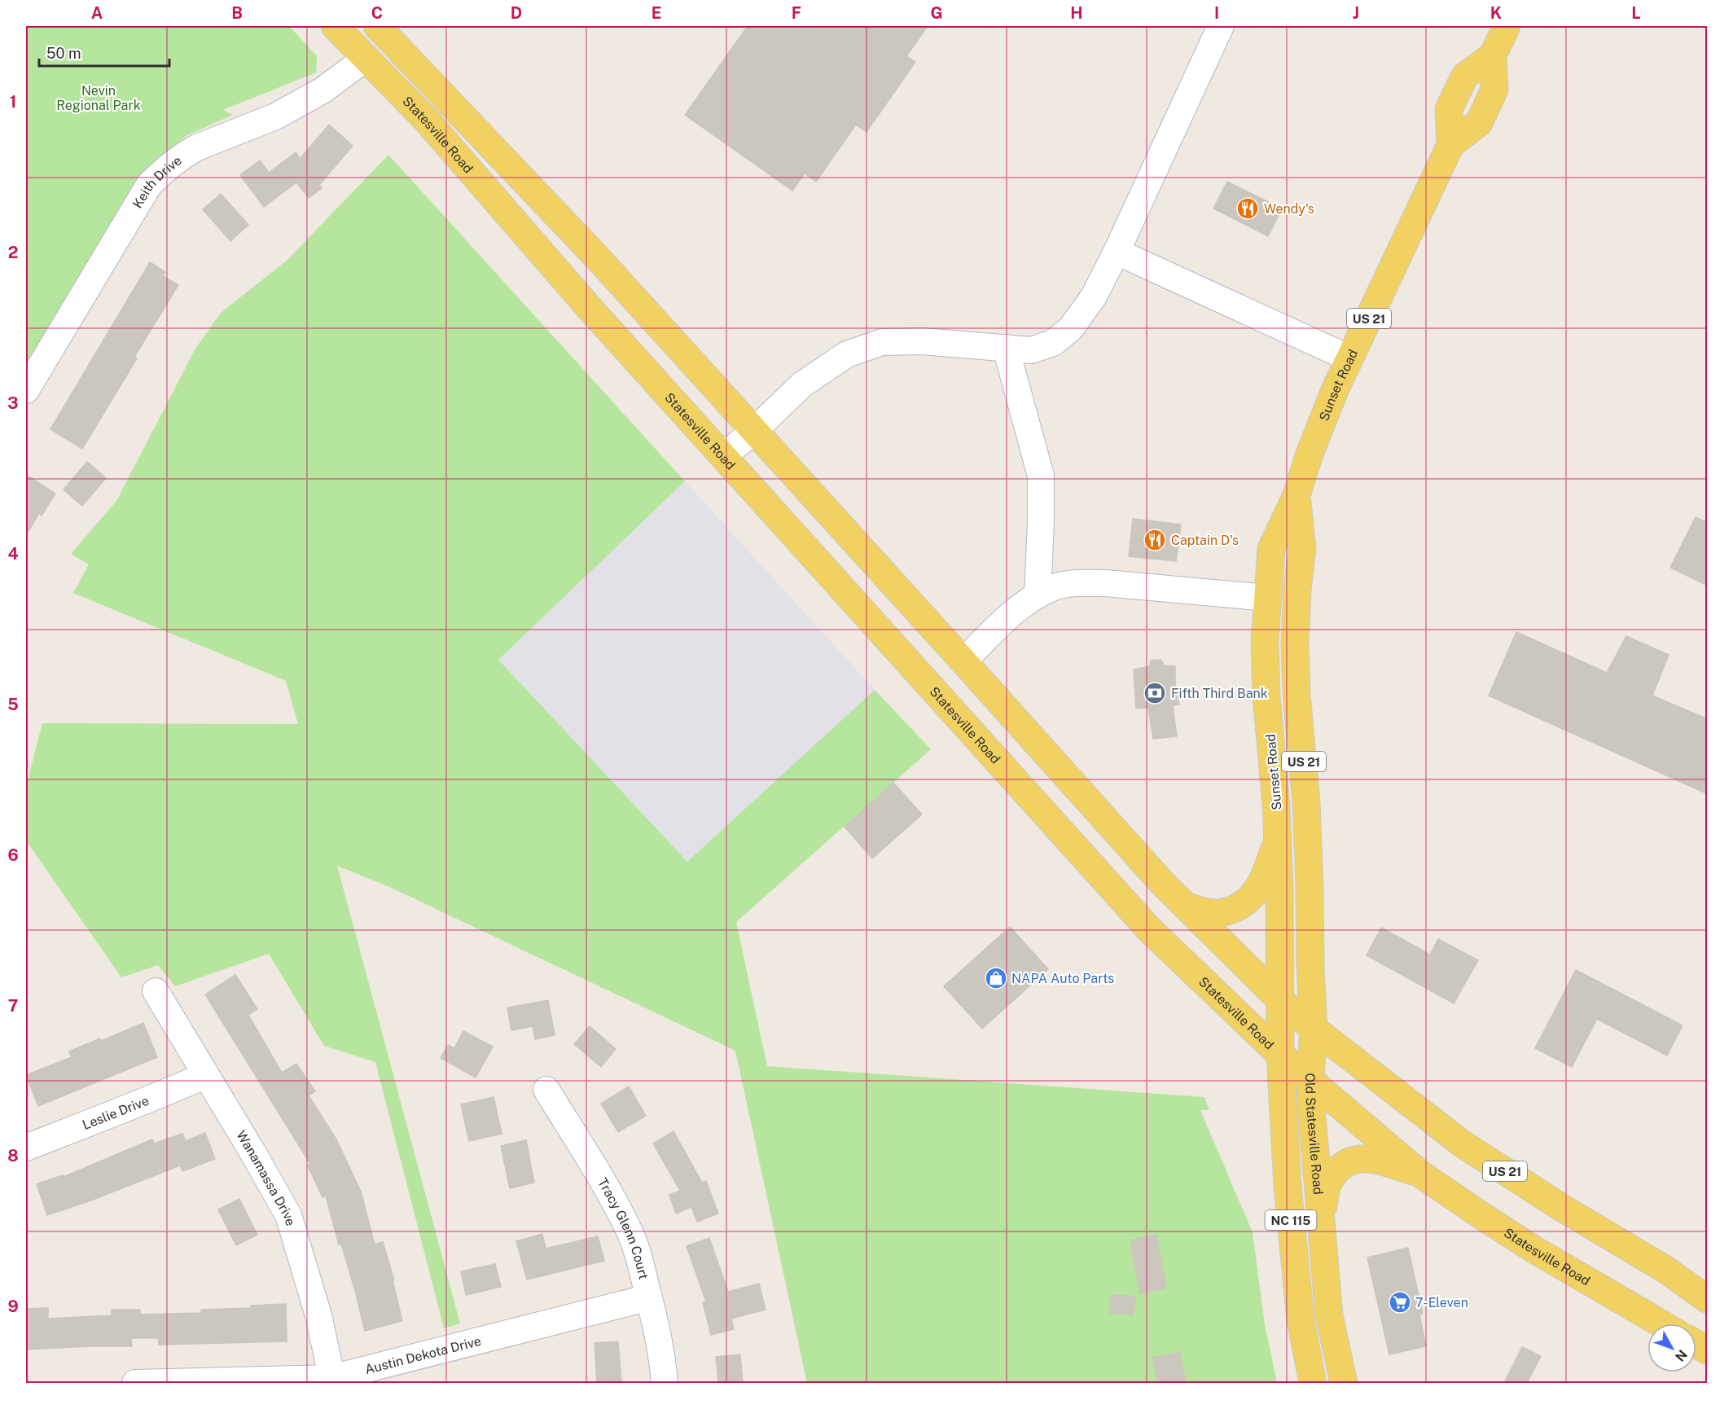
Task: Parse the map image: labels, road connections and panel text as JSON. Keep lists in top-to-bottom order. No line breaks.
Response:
{"streets":{"main road":["Statesville Road","US 21","Sunset Road","Old Statesville Road","NC 115"],"street":["Keith Drive","Leslie Drive","Wanamassa Drive","Tracy Glenn Court","Austin Dekota Drive"]},"crossings":[["Statesville Road","Keith Drive"],["Statesville Road","Sunset Road"],["Statesville Road","Old Statesville Road"],["Statesville Road","NC 115"],["US 21","Sunset Road"],["US 21","Old Statesville Road"],["Sunset Road","Old Statesville Road"],["Sunset Road","NC 115"],["Leslie Drive","Wanamassa Drive"],["Wanamassa Drive","Austin Dekota Drive"],["Tracy Glenn Court","Austin Dekota Drive"]],"parks":["Nevin Regional Park"],"places":{"restaurant":["Wendy's","Captain D's"],"bank":["Fifth Third Bank"],"shop":["NAPA Auto Parts"],"supermarket":["7-Eleven"]},"scale_bar":"50 m","north":"bottom right","grid":{"columns":["A","B","C","D","E","F","G","H","I","J","K","L"],"rows":["1","2","3","4","5","6","7","8","9"]}}
